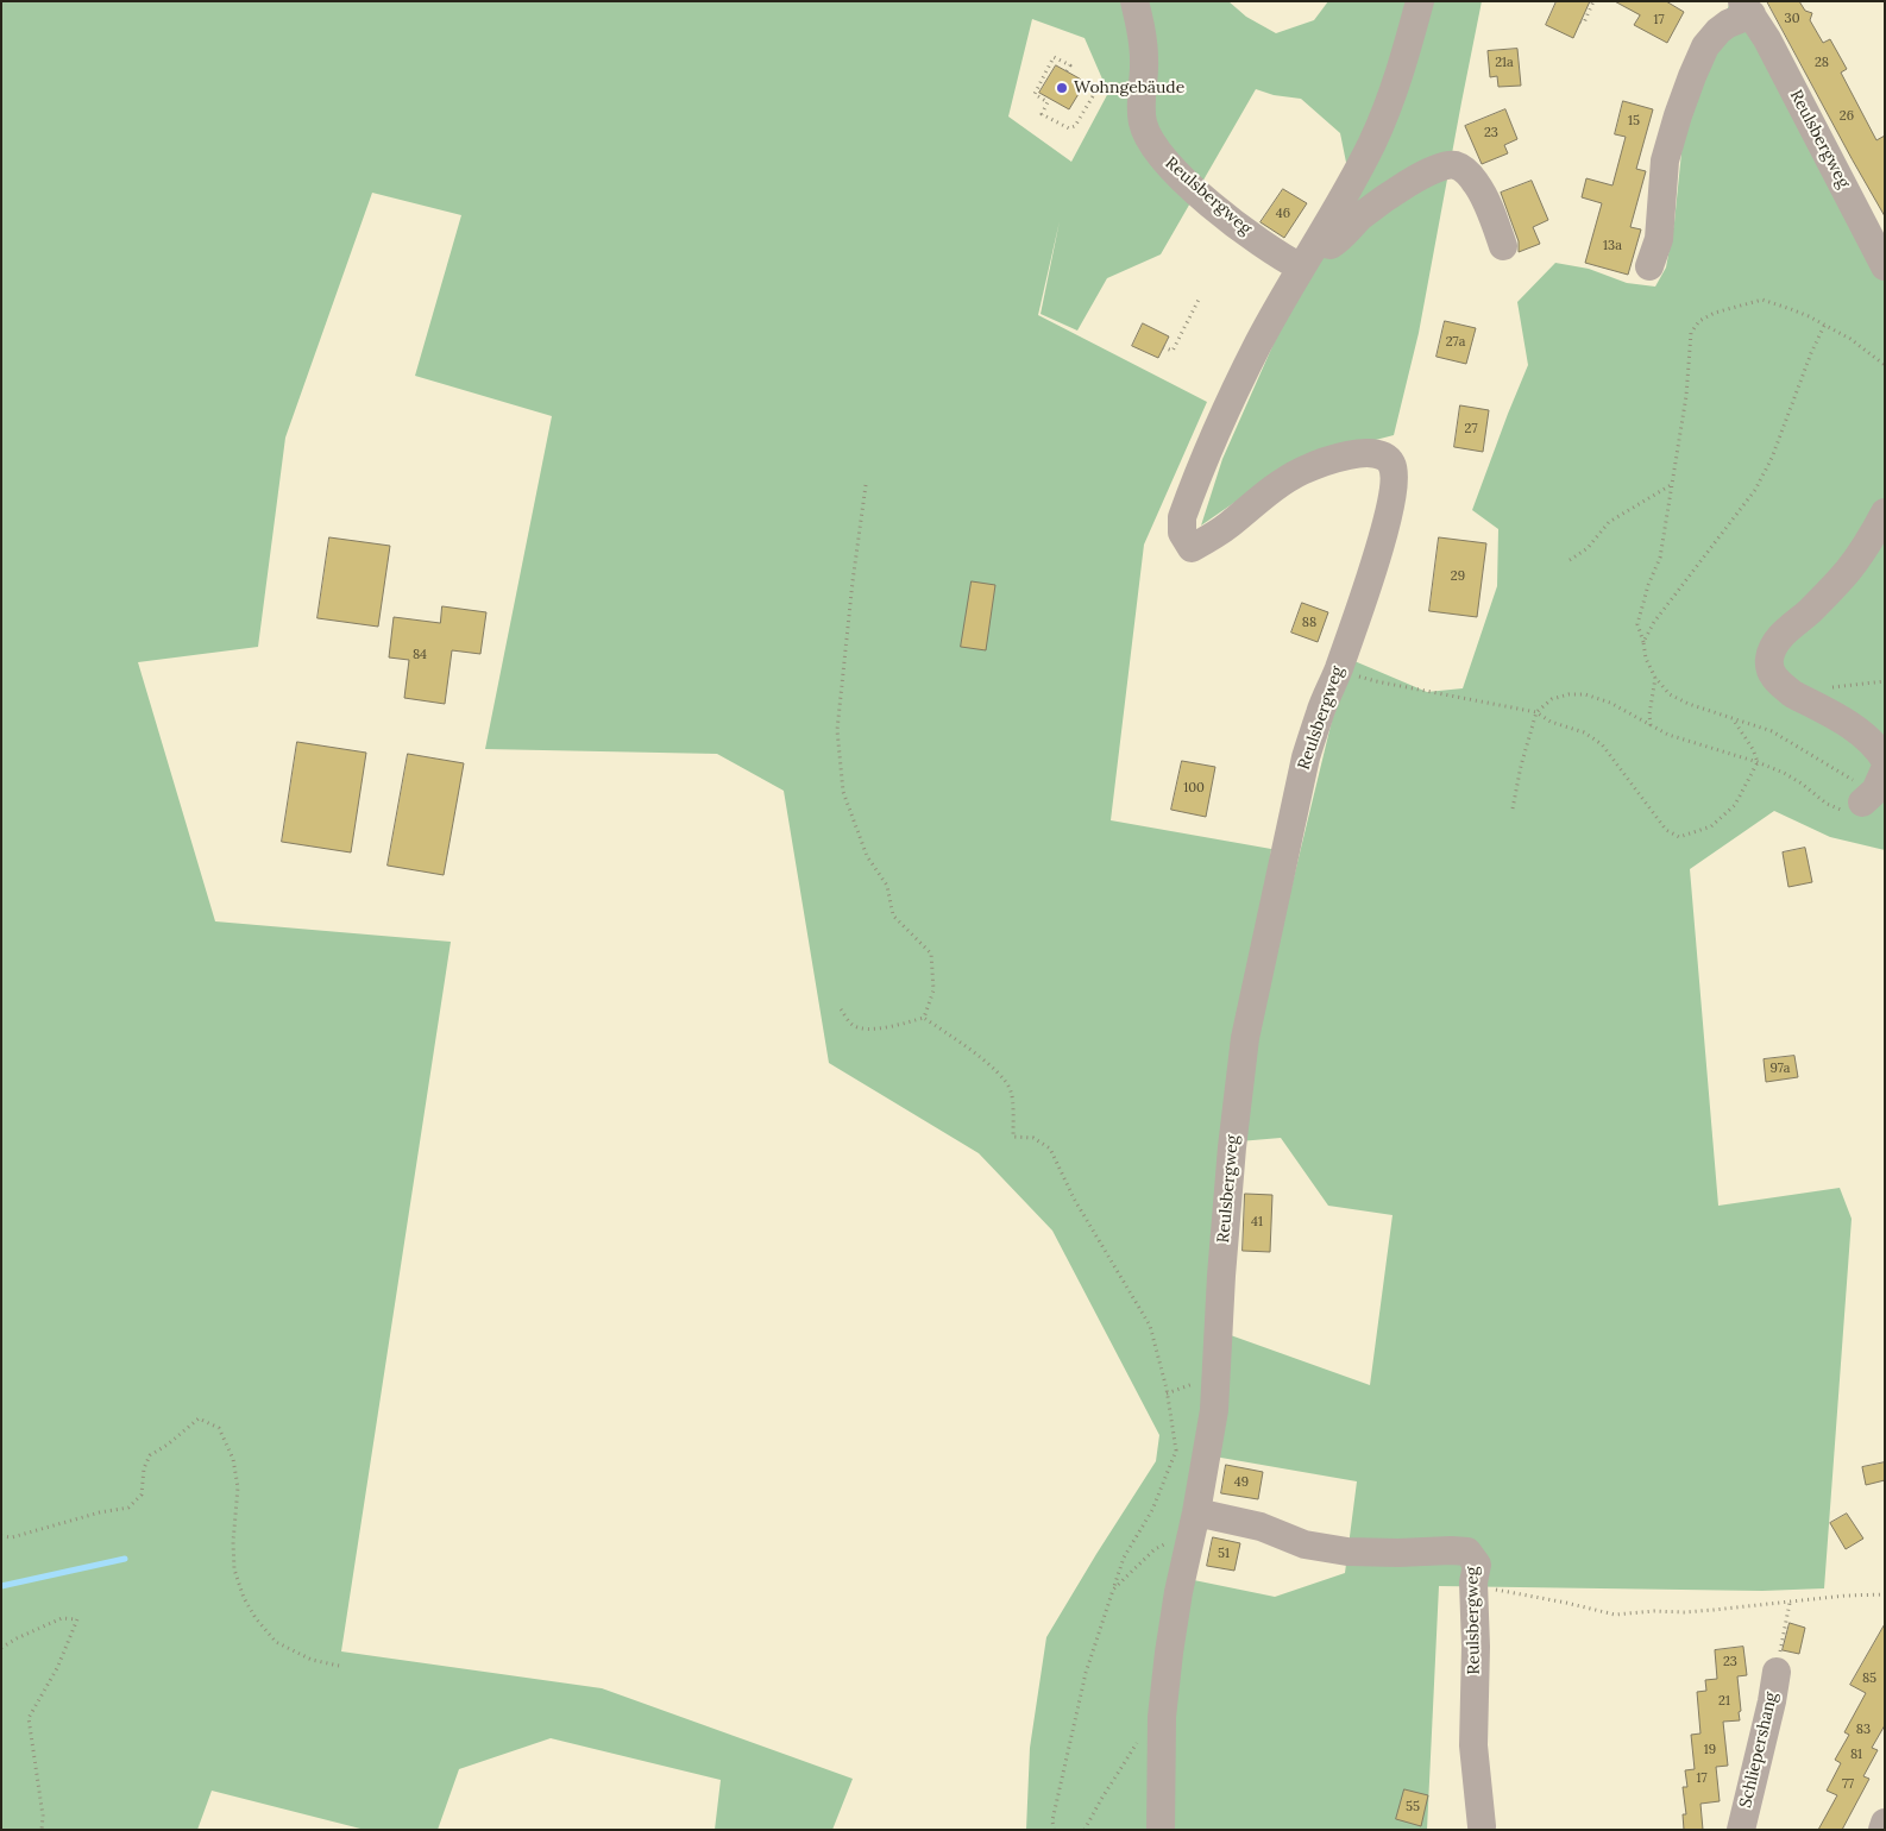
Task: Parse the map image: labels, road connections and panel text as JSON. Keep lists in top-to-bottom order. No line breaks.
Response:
{"streets":{"street":["Reulsbergweg","Schliepershang"]},"places":["Wohngebäude"],"house_numbers":["30","17","21a","28","26","15","23","46","13a","27a","27","29","88","84","100","97a","41","49","51","23","85","21","83","19","81","17","77","55"]}
